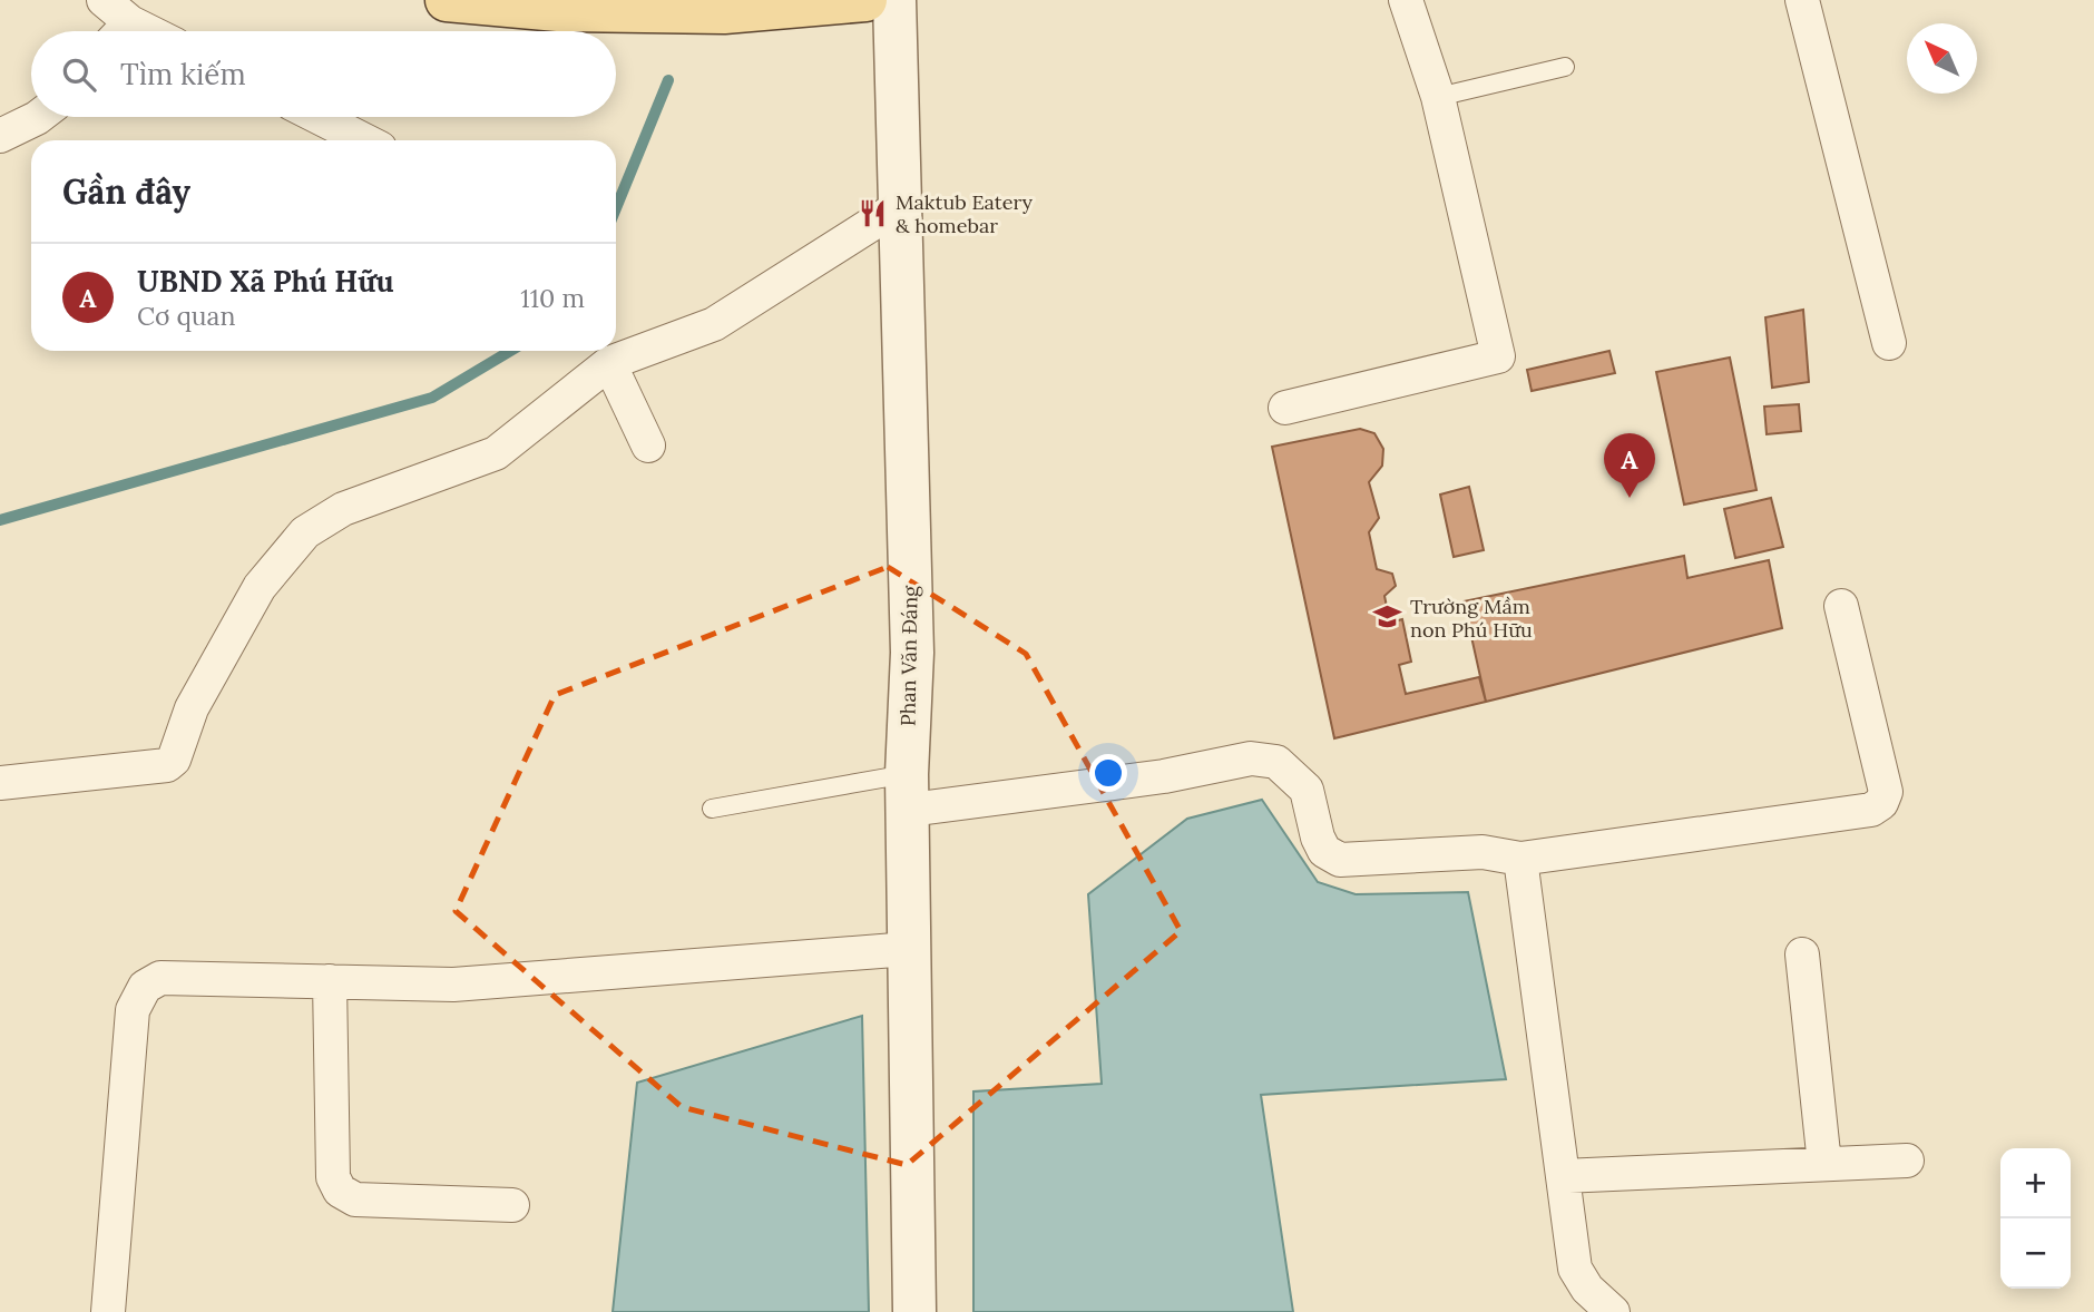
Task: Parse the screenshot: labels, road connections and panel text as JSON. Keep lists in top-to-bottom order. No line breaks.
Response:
{"streets":{"street":["Phan Văn Đáng"]},"places":{"restaurant":["Maktub Eatery & homebar"],"school or university":["Trường Mầm non Phú Hữu"]},"north":"top left","page":{"search":"Tìm kiếm","heading":"Gần đây","list":[{"mark":"A","name":"UBND Xã Phú Hữu","note":"Cơ quan","value":"110 m"}],"pins":"A","map_buttons":["+","−"]}}
